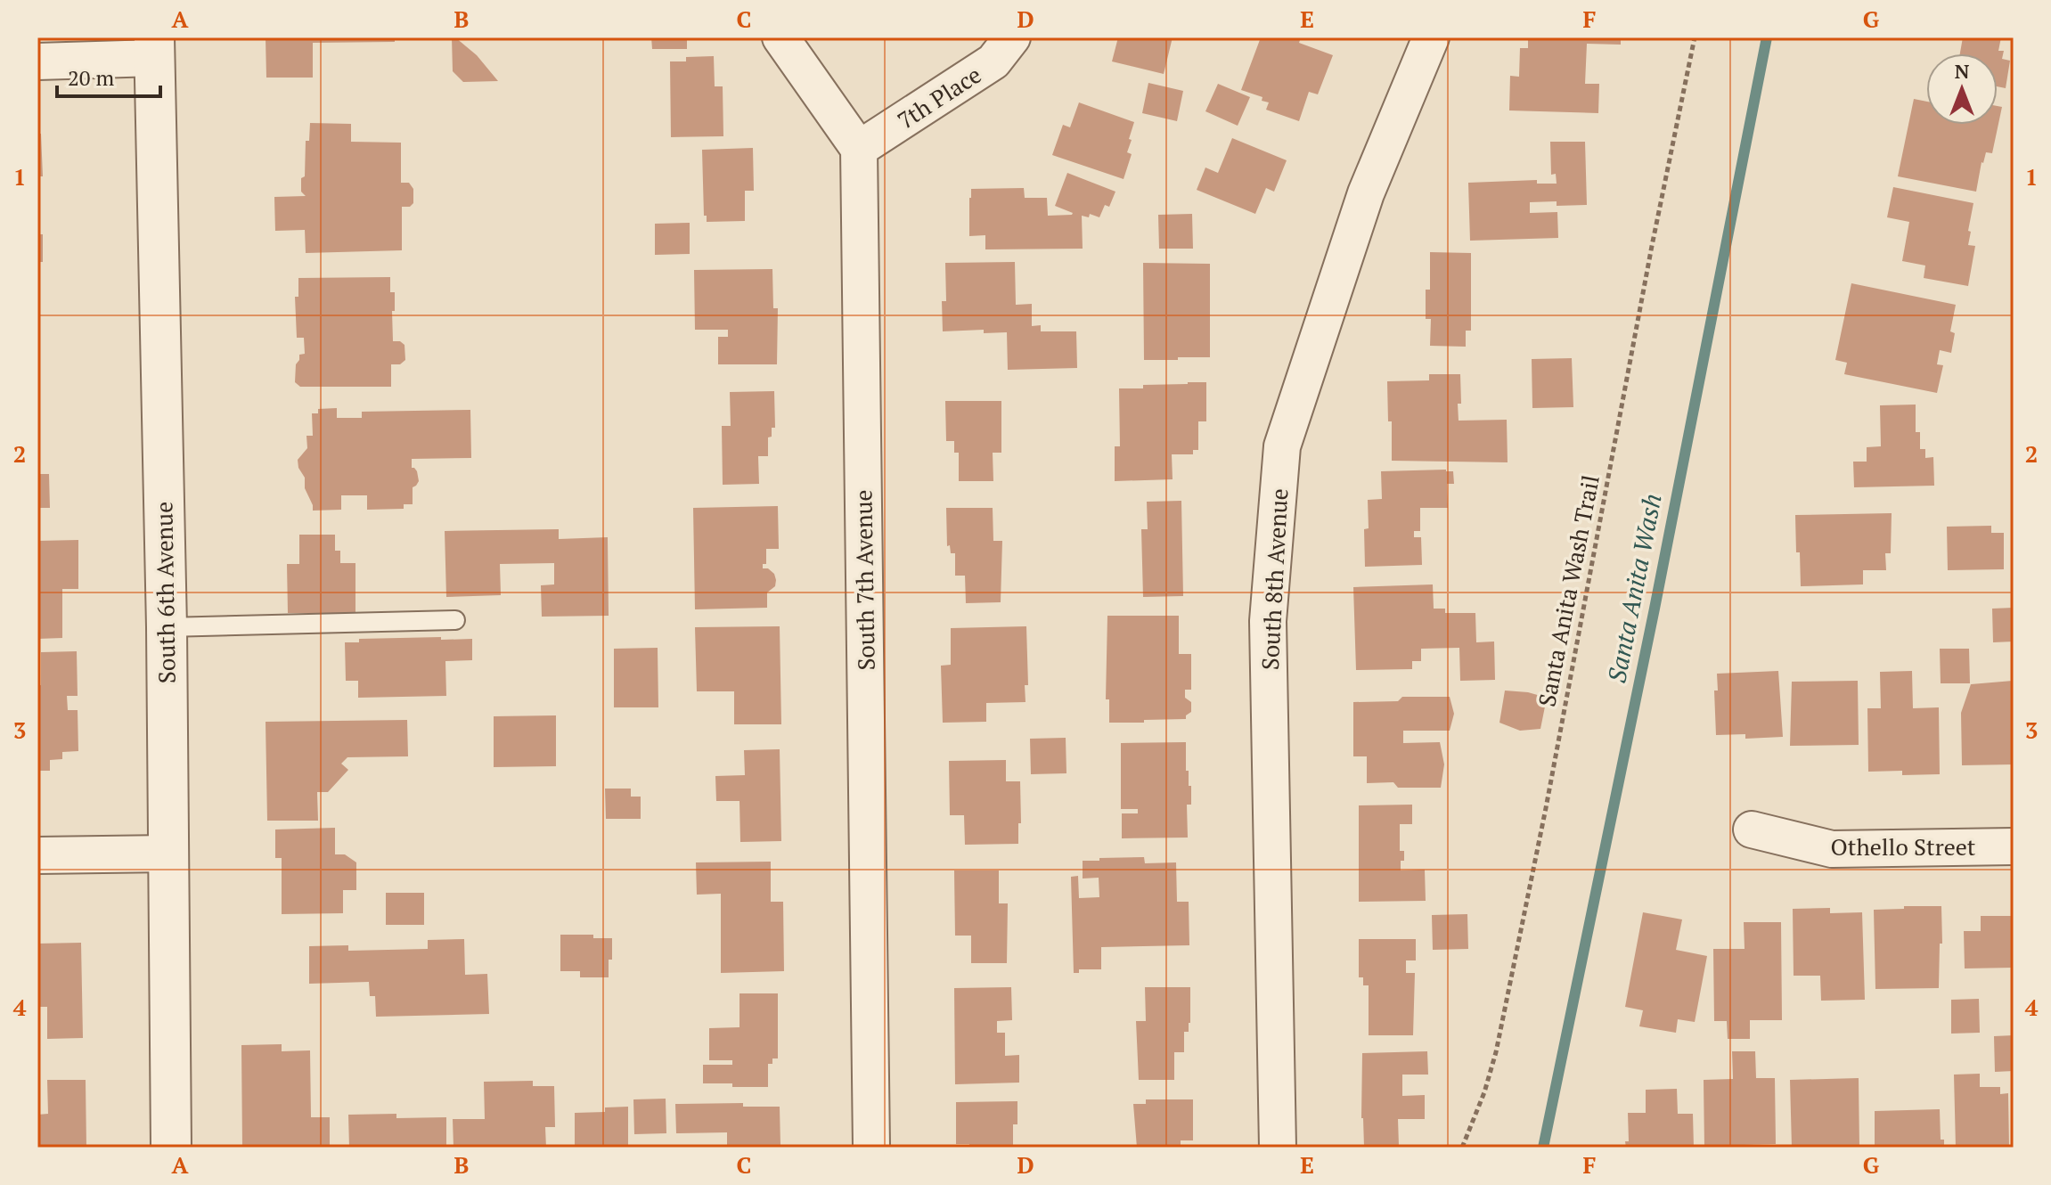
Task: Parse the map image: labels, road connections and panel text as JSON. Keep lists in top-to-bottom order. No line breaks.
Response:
{"streets":{"street":["7th Place","South 8th Avenue","South 7th Avenue","South 6th Avenue","Othello Street"],"path":["Santa Anita Wash Trail"]},"crossings":[["7th Place","South 7th Avenue"]],"water":["Santa Anita Wash"],"scale_bar":"20 m","north":"top","grid":{"columns":["A","B","C","D","E","F","G"],"rows":["1","2","3","4"]}}
